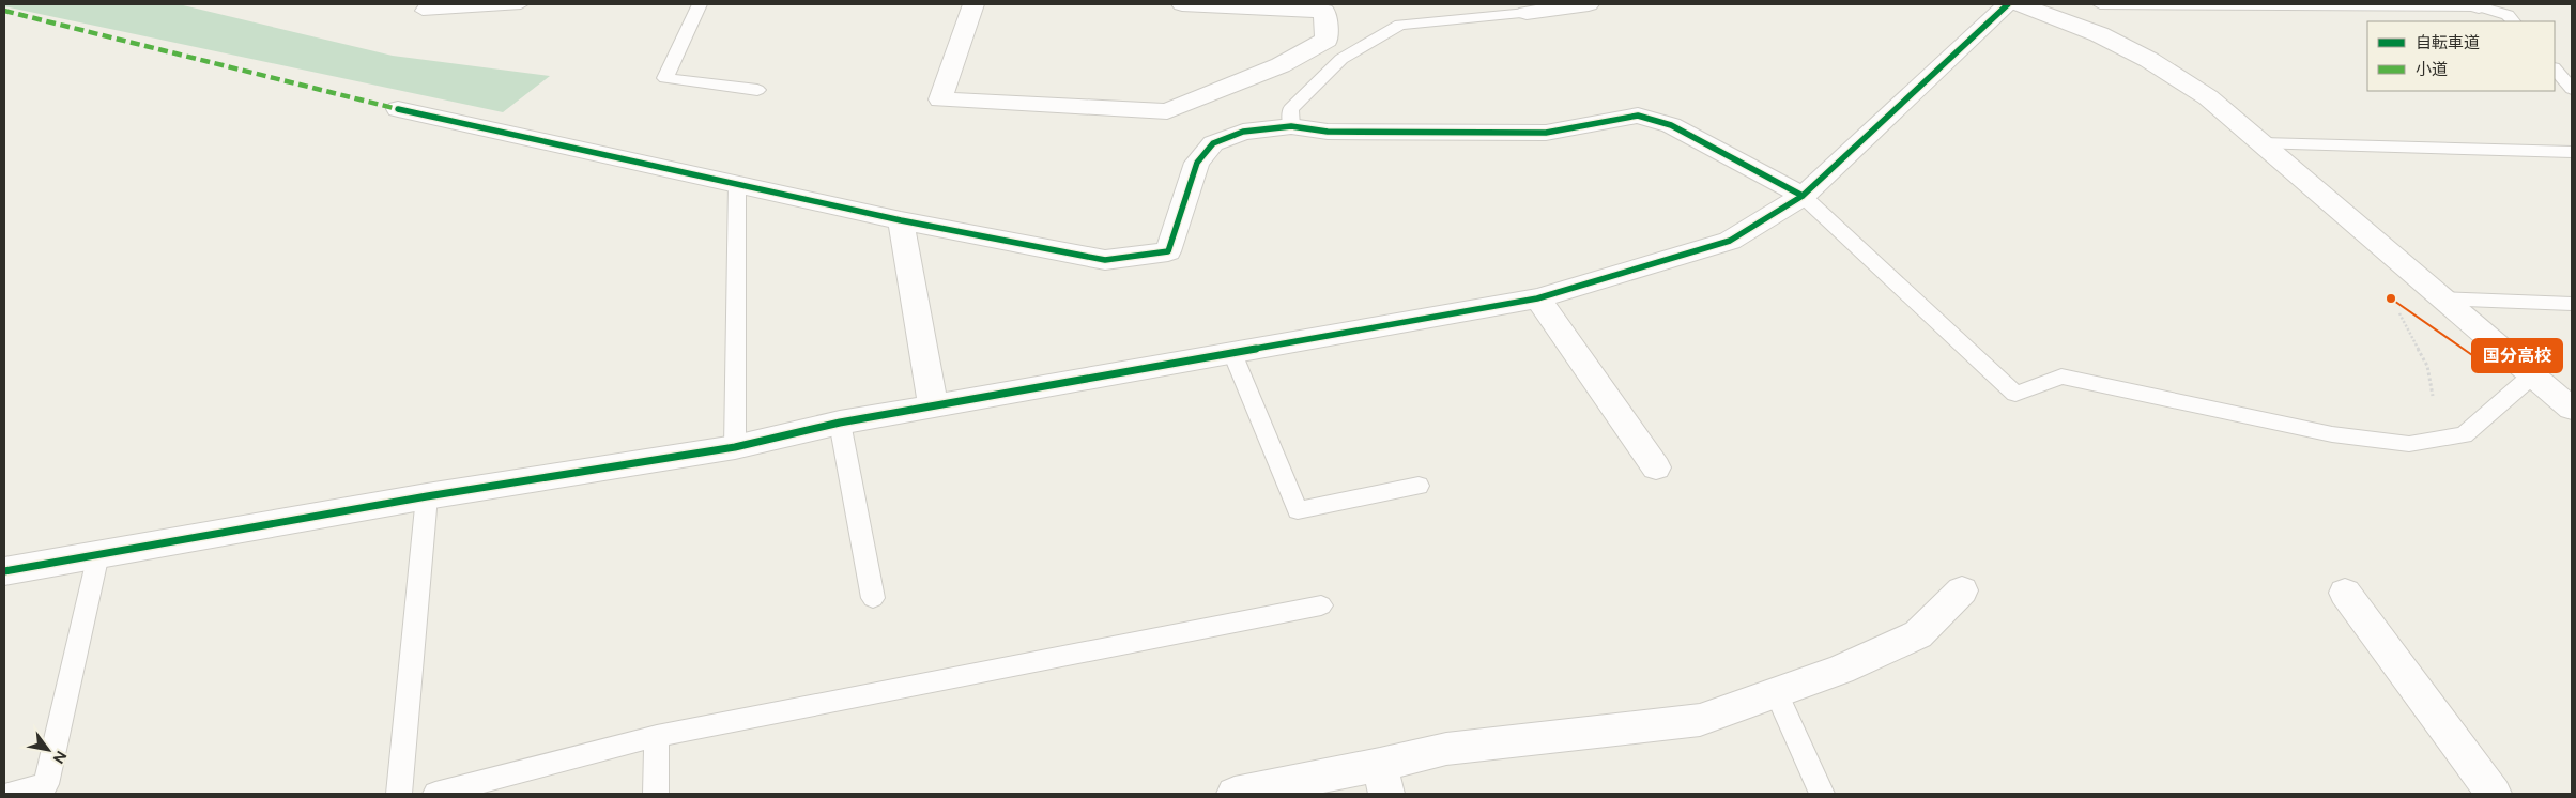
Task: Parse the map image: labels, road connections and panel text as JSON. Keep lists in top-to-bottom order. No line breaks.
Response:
{"places":["国分高校"],"legend":["自転車道","小道"],"north":"bottom right"}
